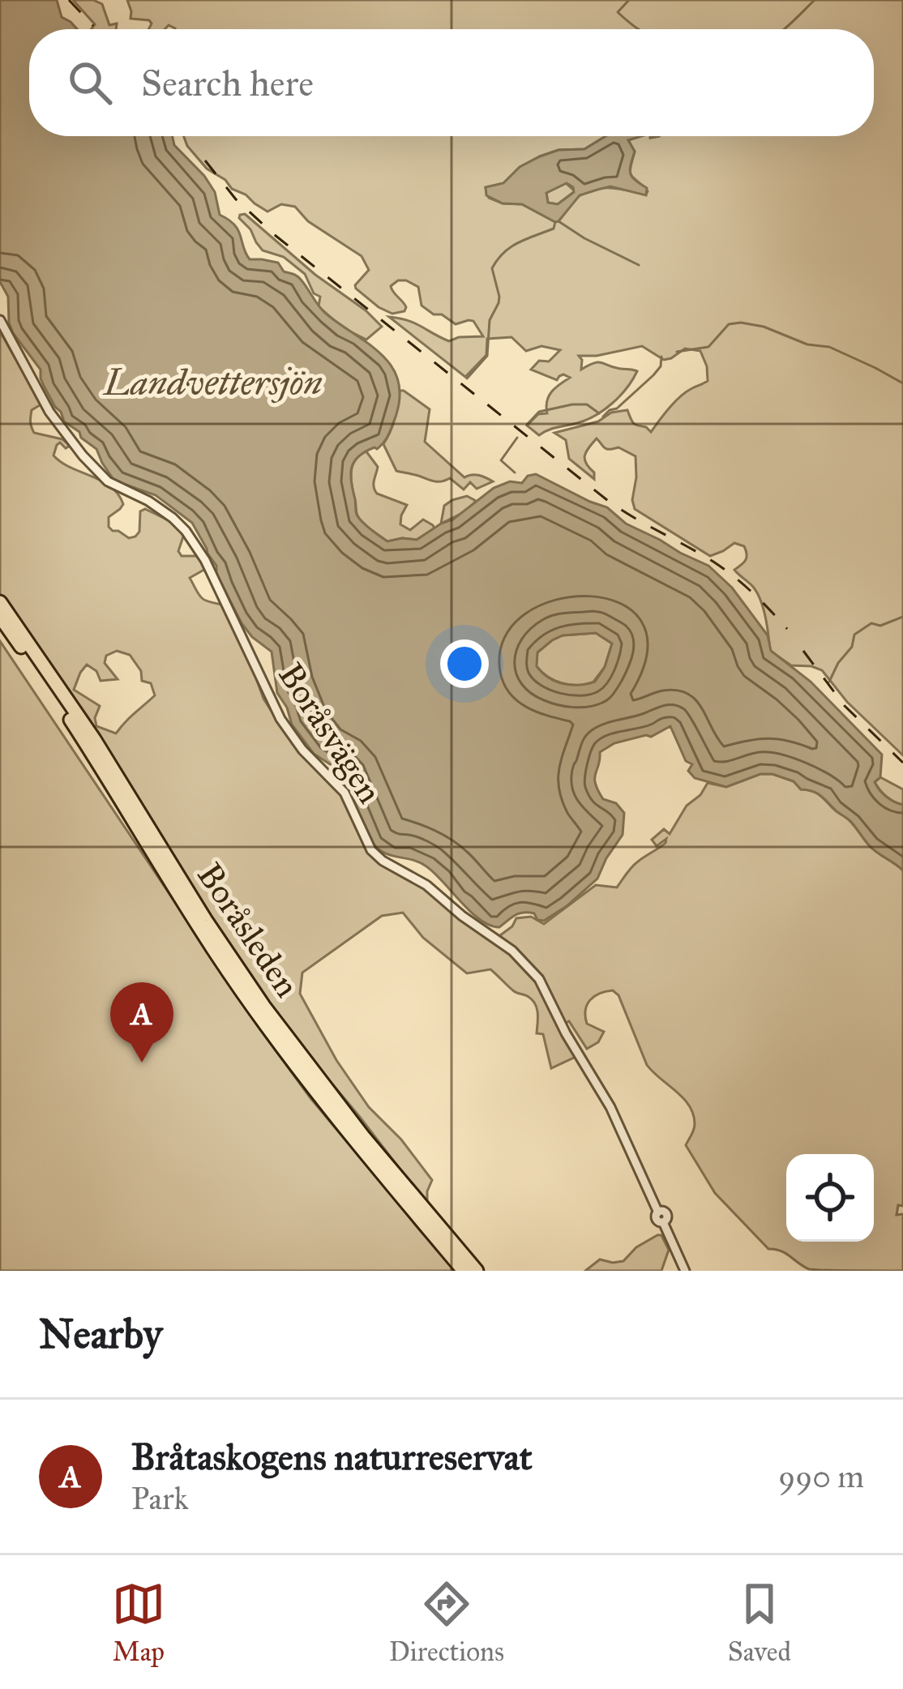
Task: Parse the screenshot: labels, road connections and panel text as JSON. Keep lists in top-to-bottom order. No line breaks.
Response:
{"streets":{"highway":["Boråsleden"],"street":["Boråsvägen"]},"water":["Landvettersjön"],"page":{"search":"Search here","pins":"A","heading":"Nearby","list":[{"mark":"A","name":"Bråtaskogens naturreservat","note":"Park","value":"990 m"}],"nav":["Map","Directions","Saved"]}}
